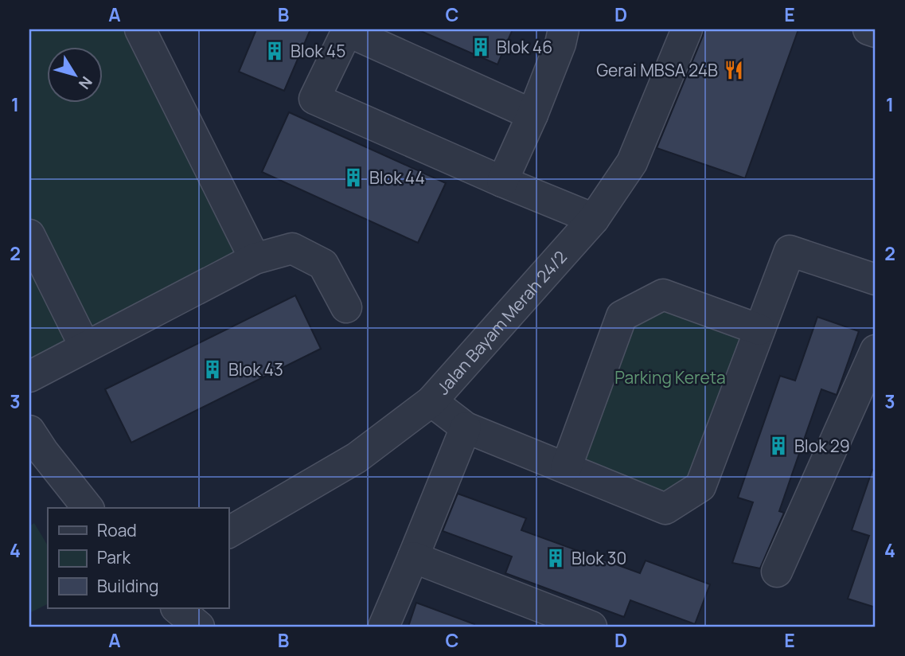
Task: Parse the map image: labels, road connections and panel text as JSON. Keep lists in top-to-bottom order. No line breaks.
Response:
{"streets":{"street":["Jalan Bayam Merah 24/2"]},"parks":["Parking Kereta"],"places":{"building":["Blok 46","Blok 45","Blok 44","Blok 43","Blok 29","Blok 30"],"restaurant":["Gerai MBSA 24B"]},"legend":["Road","Park","Building"],"north":"bottom right","grid":{"columns":["A","B","C","D","E"],"rows":["1","2","3","4"]}}
